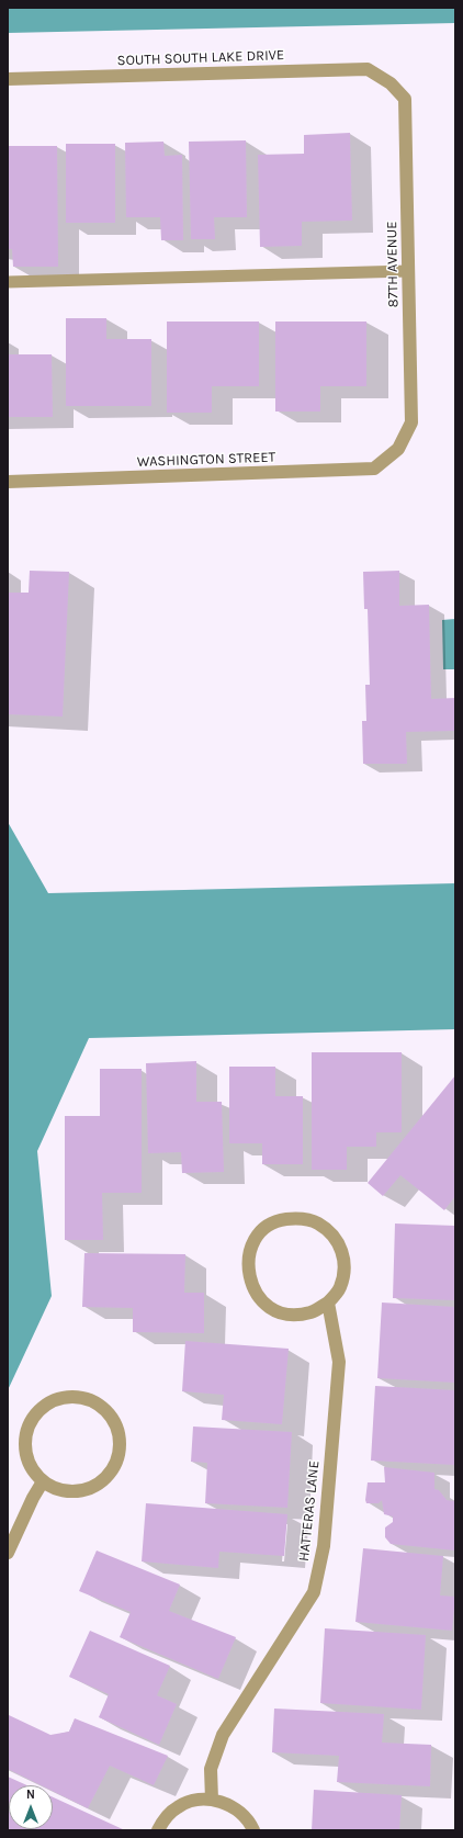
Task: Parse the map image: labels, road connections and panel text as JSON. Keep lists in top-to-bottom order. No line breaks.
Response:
{"streets":{"street":["SOUTH SOUTH LAKE DRIVE","87TH AVENUE","WASHINGTON STREET","HATTERAS LANE"]},"crossings":[["SOUTH SOUTH LAKE DRIVE","87TH AVENUE"],["87TH AVENUE","WASHINGTON STREET"]],"north":"top"}
